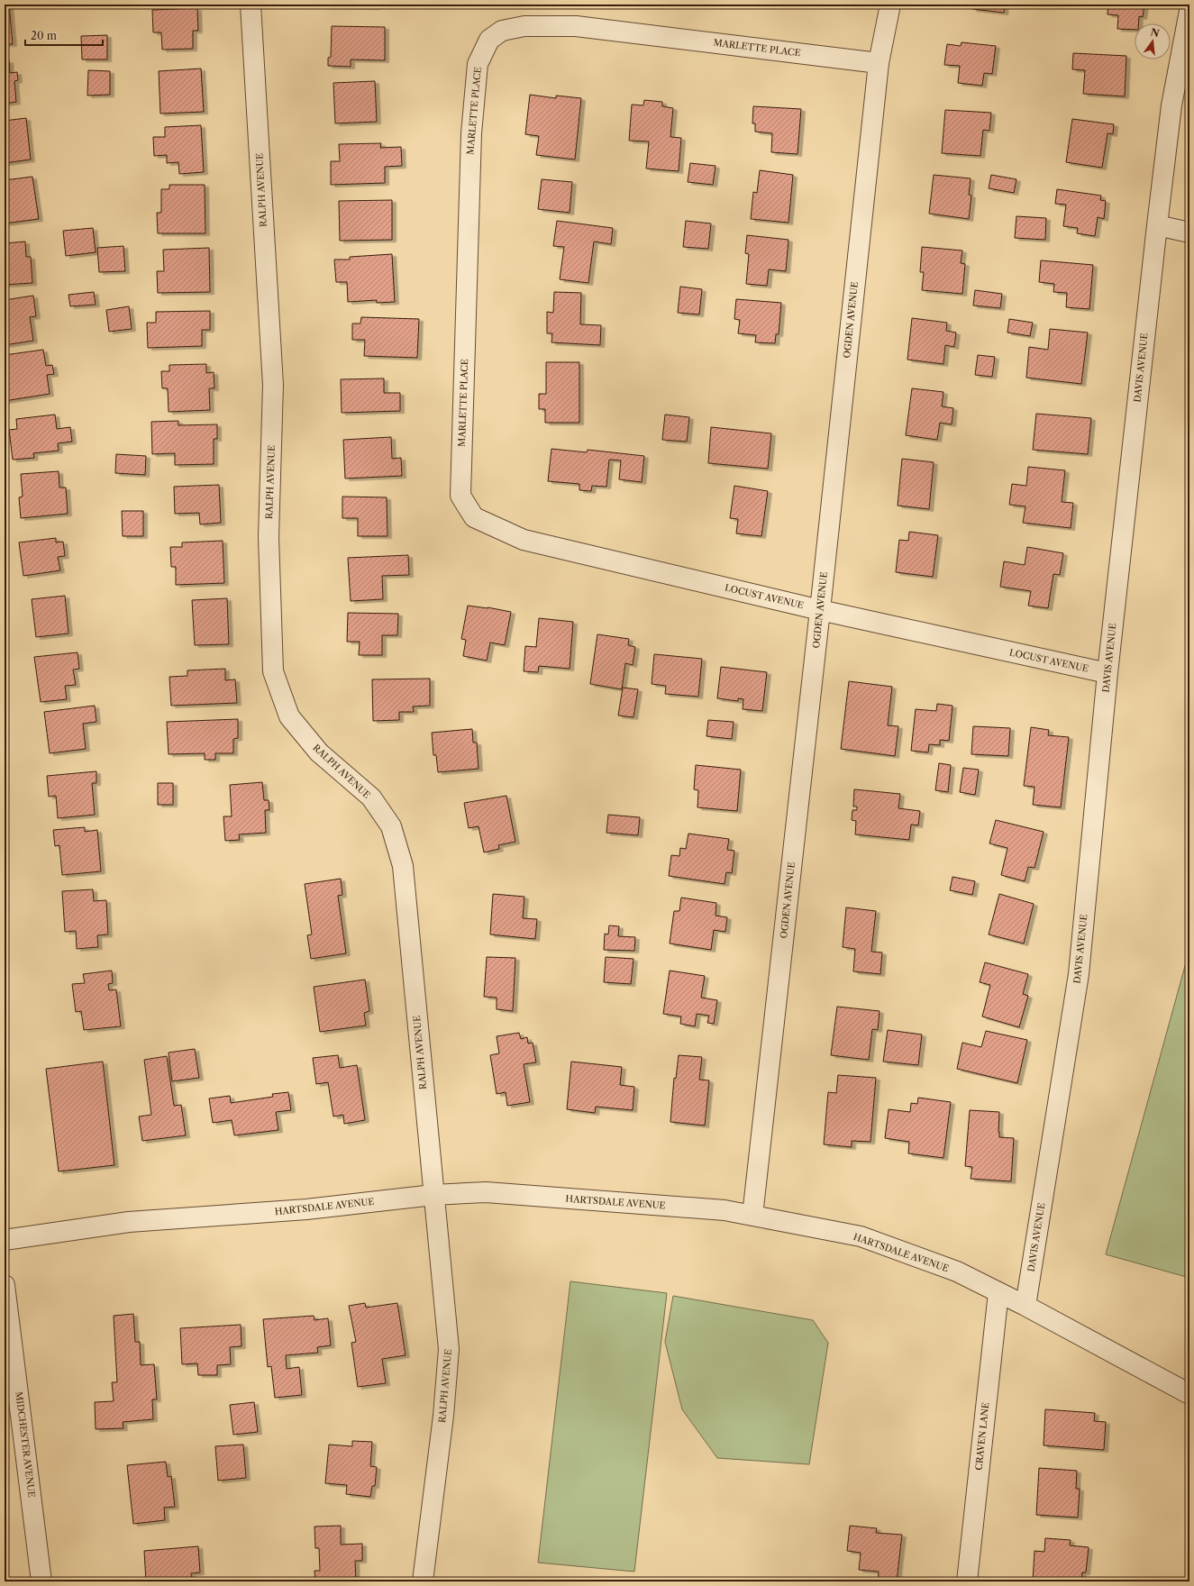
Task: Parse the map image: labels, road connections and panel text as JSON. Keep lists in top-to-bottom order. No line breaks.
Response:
{"streets":{"street":["MARLETTE PLACE","RALPH AVENUE","OGDEN AVENUE","DAVIS AVENUE","LOCUST AVENUE","HARTSDALE AVENUE","CRAVEN LANE","MIDCHESTER AVENUE"]},"crossings":[["MARLETTE PLACE","OGDEN AVENUE"],["MARLETTE PLACE","LOCUST AVENUE"],["RALPH AVENUE","HARTSDALE AVENUE"],["OGDEN AVENUE","LOCUST AVENUE"],["OGDEN AVENUE","HARTSDALE AVENUE"],["DAVIS AVENUE","LOCUST AVENUE"],["DAVIS AVENUE","HARTSDALE AVENUE"],["HARTSDALE AVENUE","CRAVEN LANE"]],"scale_bar":"20 m","north":"top"}
